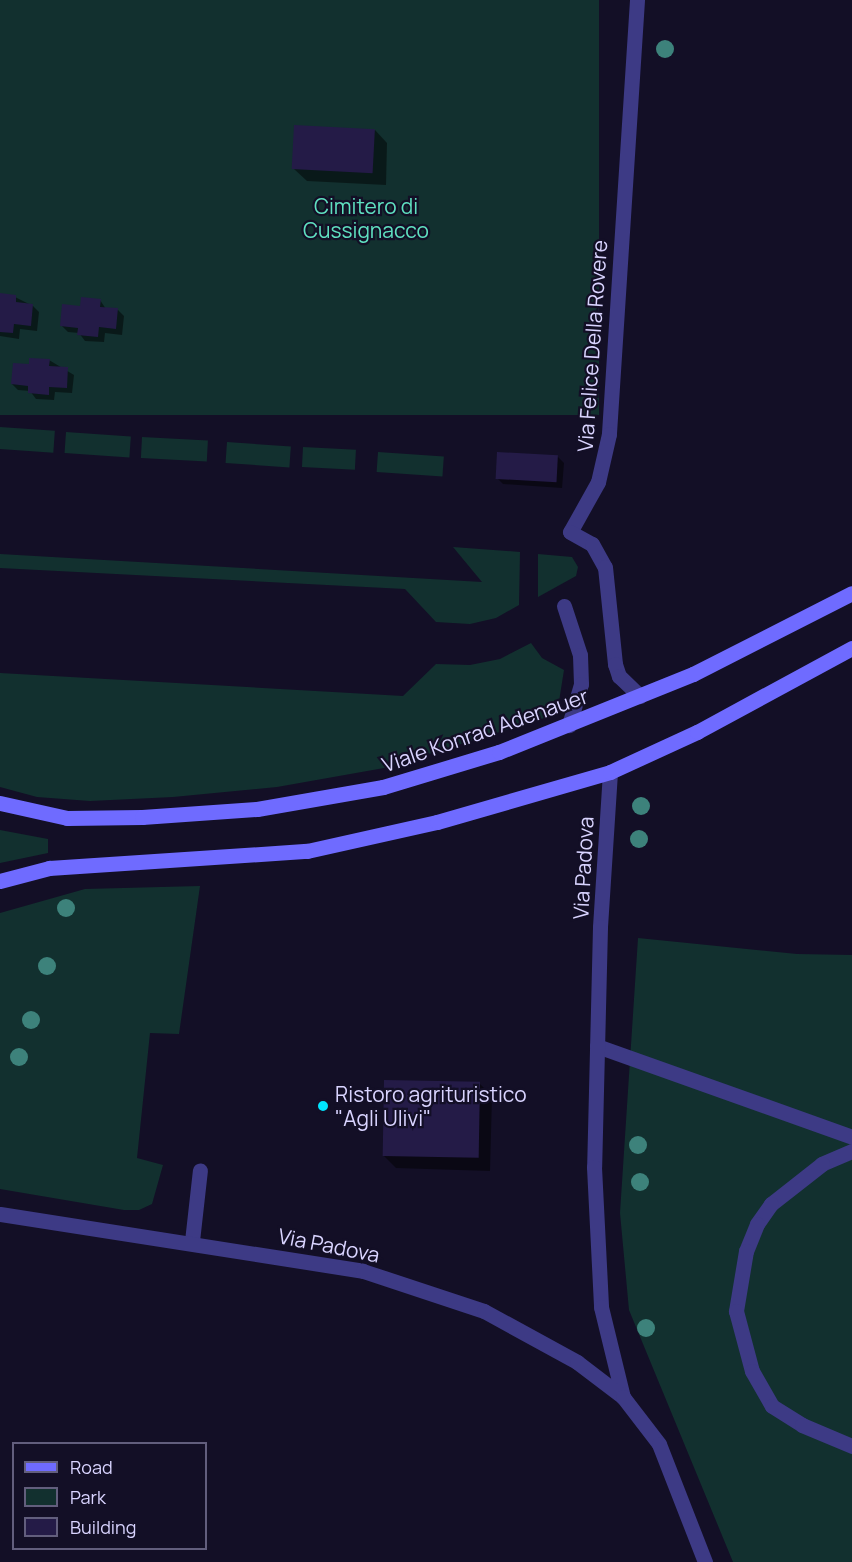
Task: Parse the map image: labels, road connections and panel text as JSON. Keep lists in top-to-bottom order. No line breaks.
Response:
{"streets":{"main road":["Viale Konrad Adenauer"],"street":["Via Felice Della Rovere","Via Padova"]},"crossings":[["Via Felice Della Rovere","Viale Konrad Adenauer"]],"parks":["Cimitero di Cussignacco"],"places":["Ristoro agrituristico \"Agli Ulivi\""],"legend":["Road","Park","Building"]}
